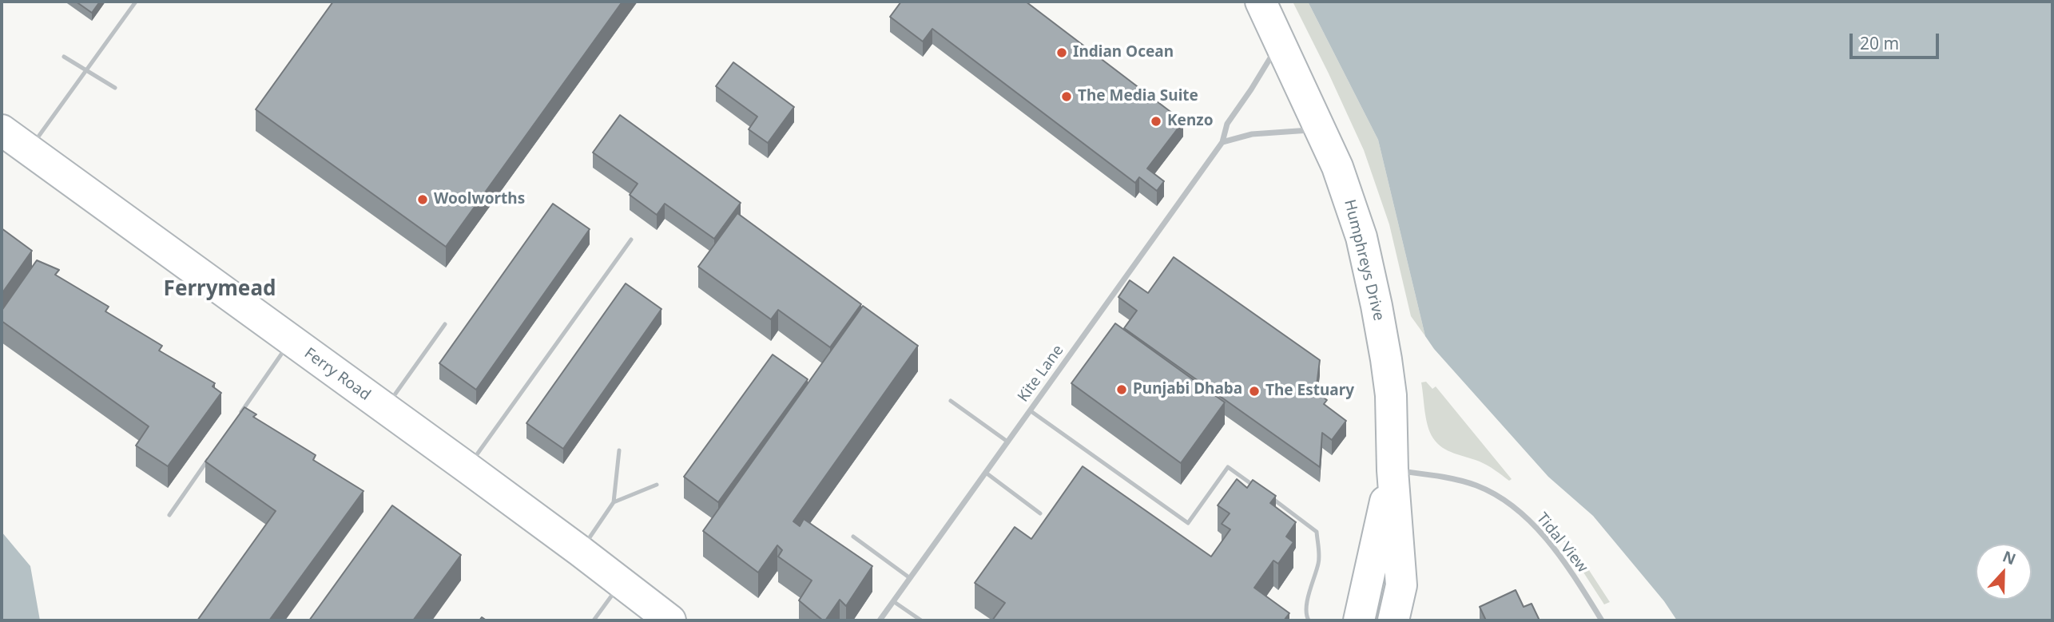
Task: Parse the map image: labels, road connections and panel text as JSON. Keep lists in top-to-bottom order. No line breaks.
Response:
{"streets":{"main road":["Humphreys Drive","Ferry Road"],"street":["Kite Lane","Tidal View"]},"crossings":[["Humphreys Drive","Kite Lane"],["Humphreys Drive","Tidal View"]],"districts":["Ferrymead"],"places":["Indian Ocean","The Media Suite","Kenzo","Woolworths","Punjabi Dhaba","The Estuary"],"scale_bar":"20 m","north":"top"}
